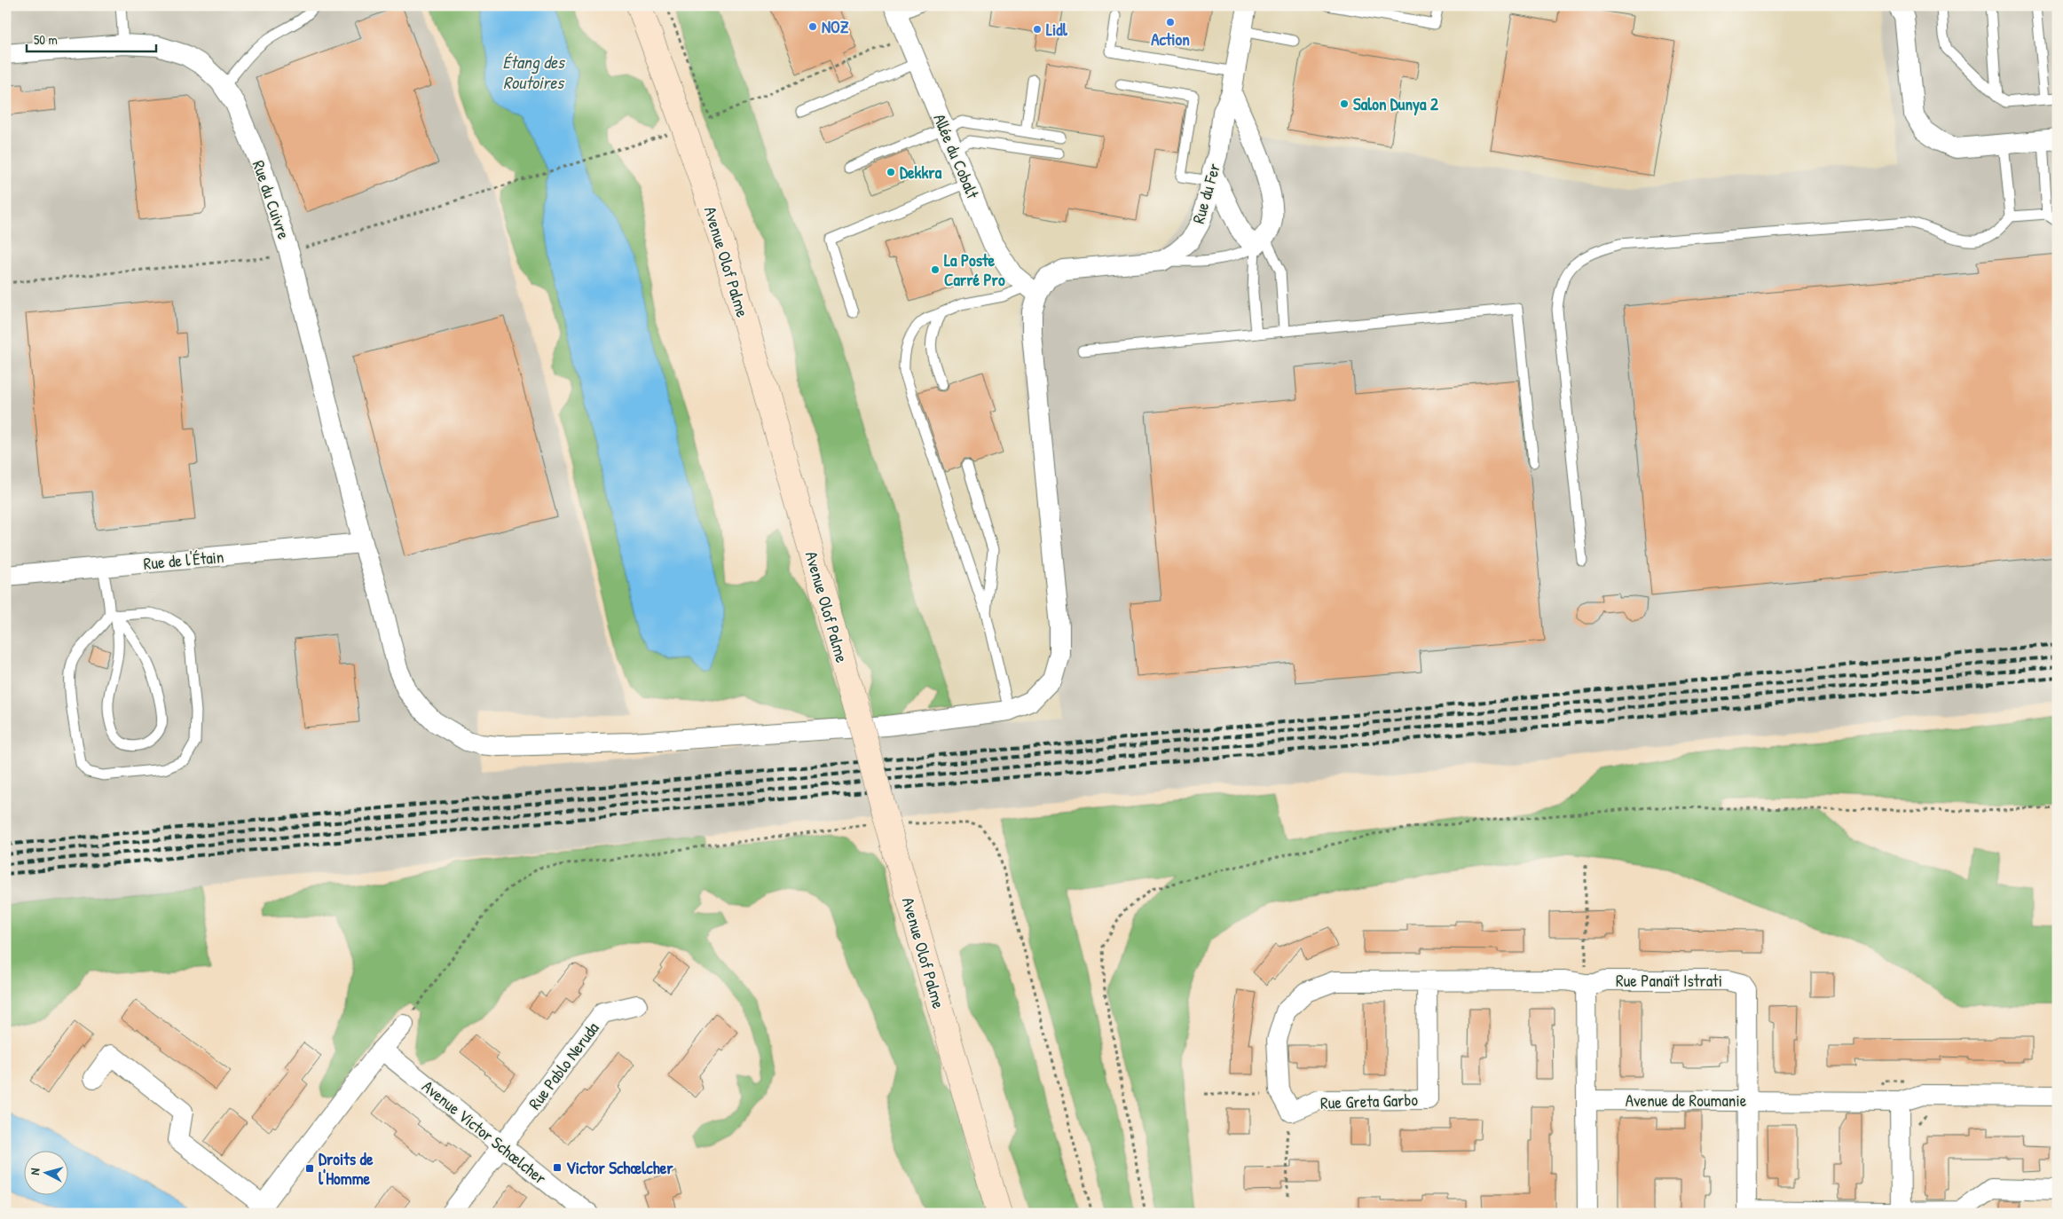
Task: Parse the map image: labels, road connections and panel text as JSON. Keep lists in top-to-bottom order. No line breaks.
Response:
{"streets":{"main road":["Avenue Olof Palme"],"street":["Allée du Cobalt","Rue du Fer","Rue du Cuivre","Rue de l'Étain","Rue Panaït Istrati","Rue Pablo Neruda","Avenue de Roumanie","Rue Greta Garbo","Avenue Victor Schœlcher"]},"crossings":[["Allée du Cobalt","Rue du Fer"],["Allée du Cobalt","Rue du Cuivre"],["Rue du Fer","Rue du Cuivre"],["Rue du Cuivre","Rue de l'Étain"],["Rue Panaït Istrati","Avenue de Roumanie"],["Rue Pablo Neruda","Avenue Victor Schœlcher"]],"water":["Étang des Routoires"],"places":{"other":["Action","NOZ","Lidl","Salon Dunya 2","Dekkra","La Poste Carré Pro"],"transit":["Victor Schœlcher","Droits de l'Homme"]},"scale_bar":"50 m","north":"left"}
